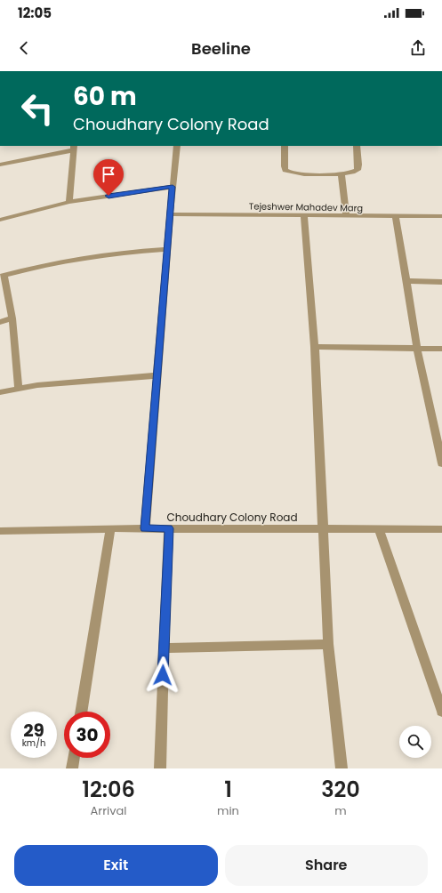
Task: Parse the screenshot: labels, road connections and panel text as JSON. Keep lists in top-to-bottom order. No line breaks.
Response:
{"streets":{"street":["Tejeshwer Mahadev Marg","Choudhary Colony Road"]},"page":{"status":"12:05","header":"Beeline","turn":["60 m","Choudhary Colony Road"],"speed":"29 km/h","limit":"30","eta":["12:06","Arrival","1","min","320","m"],"buttons":["Exit","Share"]}}
